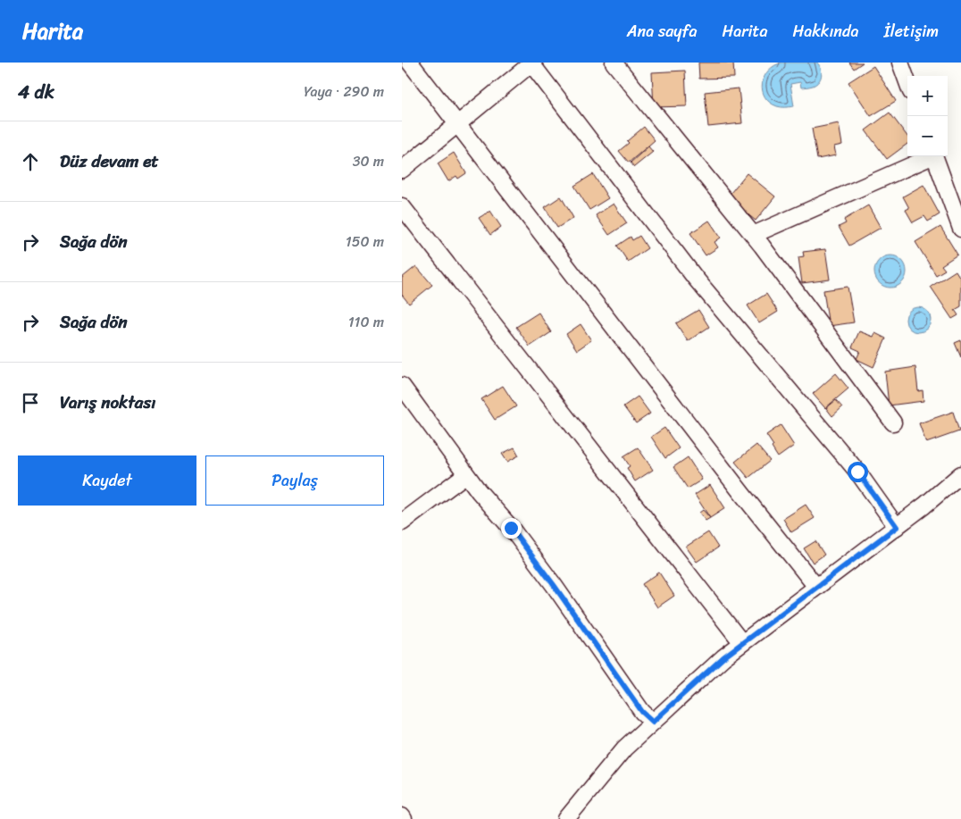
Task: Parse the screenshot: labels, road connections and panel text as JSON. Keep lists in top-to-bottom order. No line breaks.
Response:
{"page":{"header":"Harita","nav":["Ana sayfa","Harita","Hakkında","İletişim"],"heading":["4 dk","Yaya · 290 m"],"map_buttons":["+","−"],"list":[["Düz devam et","30 m"],["Sağa dön","150 m"],["Sağa dön","110 m"],"Varış noktası"],"buttons":["Kaydet","Paylaş"]}}
